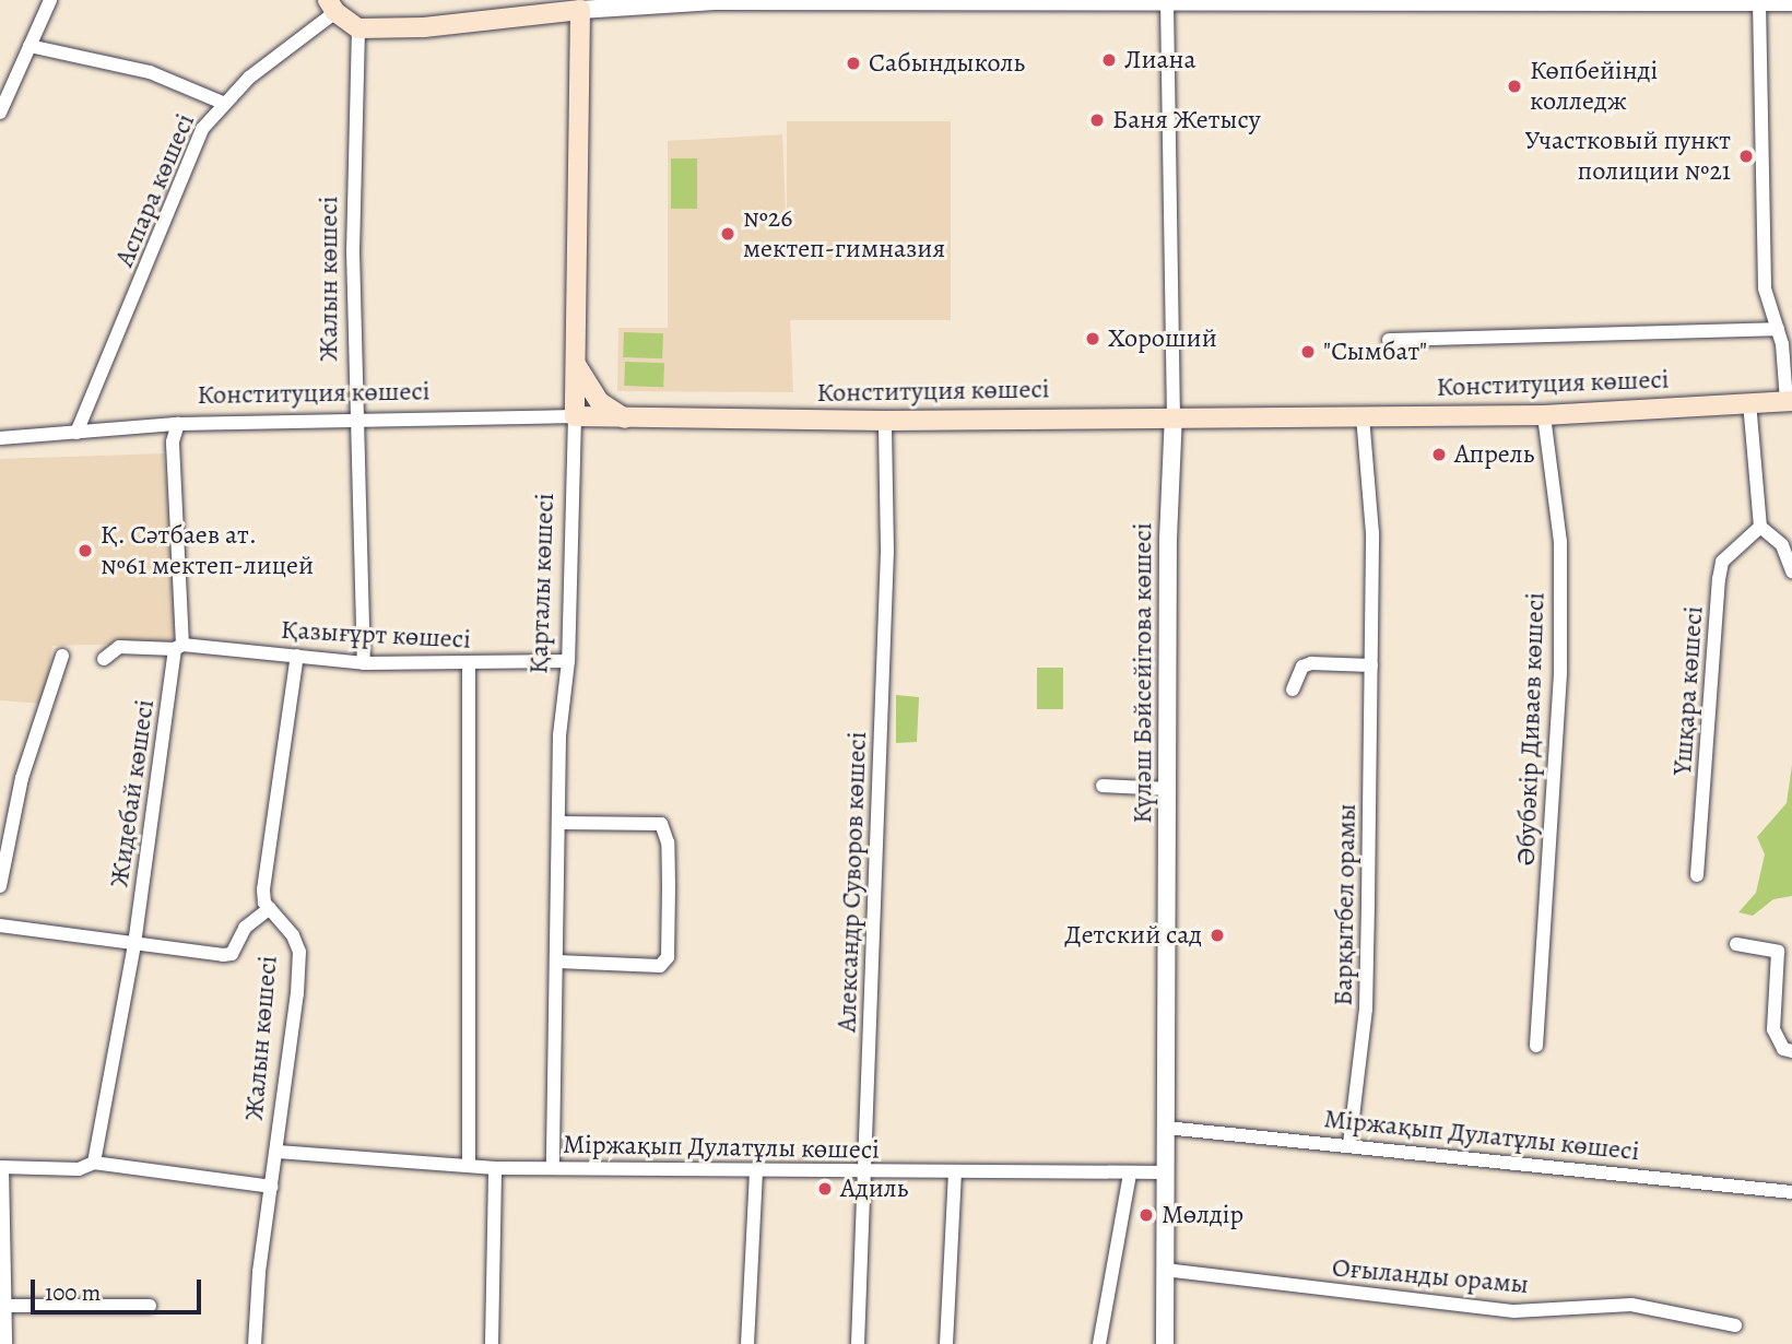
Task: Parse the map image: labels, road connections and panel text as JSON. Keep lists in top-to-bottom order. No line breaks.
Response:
{"streets":{"main road":["Конституция көшесі","Қарталы көшесі"],"street":["Аспара көшесі","Жалын көшесі","Қазығұрт көшесі","Күләш Бәйсейітова көшесі","Үшқара көшесі","Әбубәкір Диваев көшесі","Жидебай көшесі","Александр Суворов көшесі","Барқытбел орамы","Міржақып Дулатұлы көшесі","Оғыланды орамы"]},"crossings":[["Аспара көшесі","Конституция көшесі"],["Жалын көшесі","Конституция көшесі"],["Жалын көшесі","Қазығұрт көшесі"],["Жалын көшесі","Міржақып Дулатұлы көшесі"],["Конституция көшесі","Қарталы көшесі"],["Конституция көшесі","Күләш Бәйсейітова көшесі"],["Конституция көшесі","Әбубәкір Диваев көшесі"],["Конституция көшесі","Жидебай көшесі"],["Конституция көшесі","Александр Суворов көшесі"],["Конституция көшесі","Барқытбел орамы"],["Қарталы көшесі","Қазығұрт көшесі"],["Қарталы көшесі","Міржақып Дулатұлы көшесі"],["Қазығұрт көшесі","Жидебай көшесі"],["Күләш Бәйсейітова көшесі","Міржақып Дулатұлы көшесі"],["Күләш Бәйсейітова көшесі","Оғыланды орамы"],["Александр Суворов көшесі","Міржақып Дулатұлы көшесі"],["Барқытбел орамы","Міржақып Дулатұлы көшесі"]],"places":["Лиана","Сабындыколь","Көпбейінді колледж","Баня Жетысу","Участковый пункт полиции №21","№26 мектеп-гимназия","Хороший","\"Сымбат\"","Апрель","Қ. Сәтбаев ат. №61 мектеп-лицей","Детский сад","Адиль","Мөлдiр"],"scale_bar":"100 m"}
